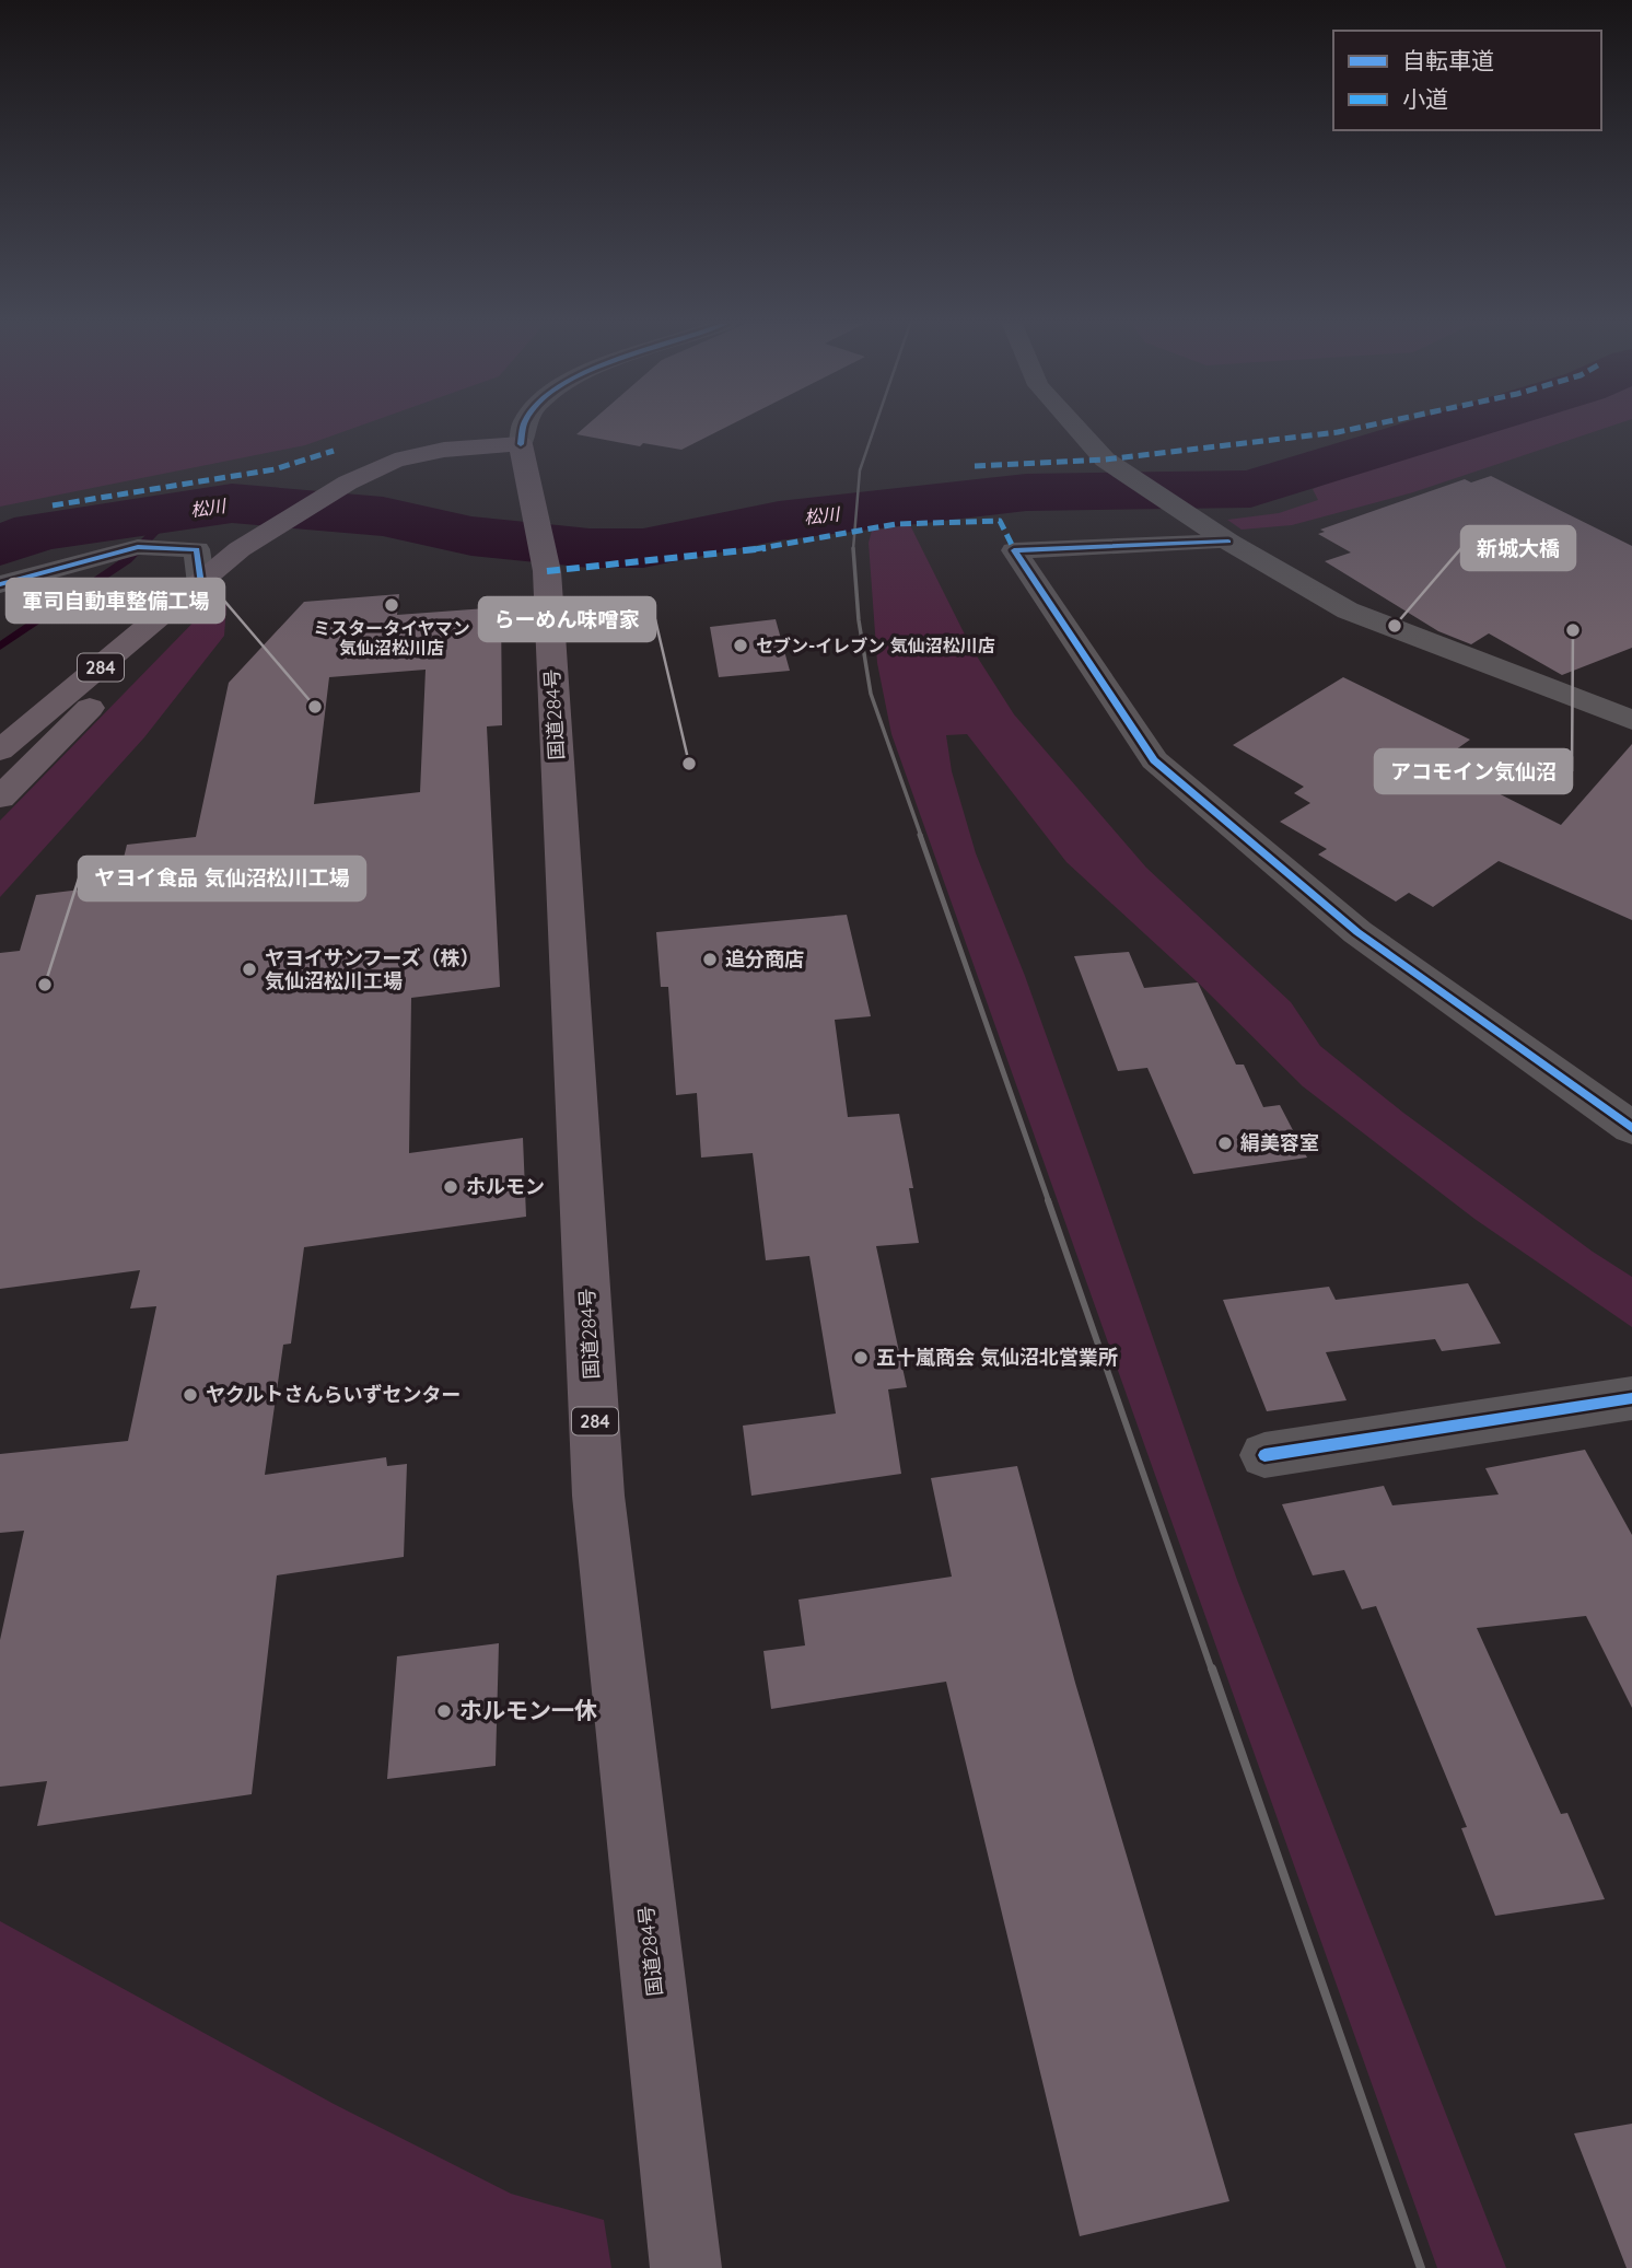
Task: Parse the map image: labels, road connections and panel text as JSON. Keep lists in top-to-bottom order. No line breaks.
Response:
{"streets":{"highway":["284","国道284号"]},"crossings":[["284","国道284号"]],"water":["松川"],"places":["ミスタータイヤマン 気仙沼松川店","新城大橋","アコモイン気仙沼","セブン-イレブン 気仙沼松川店","軍司自動車整備工場","らーめん味噌家","追分商店","ヤヨイサンフーズ（株） 気仙沼松川工場","ヤヨイ食品 気仙沼松川工場","絹美容室","ホルモン","五十嵐商会 気仙沼北営業所","ヤクルトさんらいずセンター","ホルモン一休"],"legend":["自転車道","小道"]}
